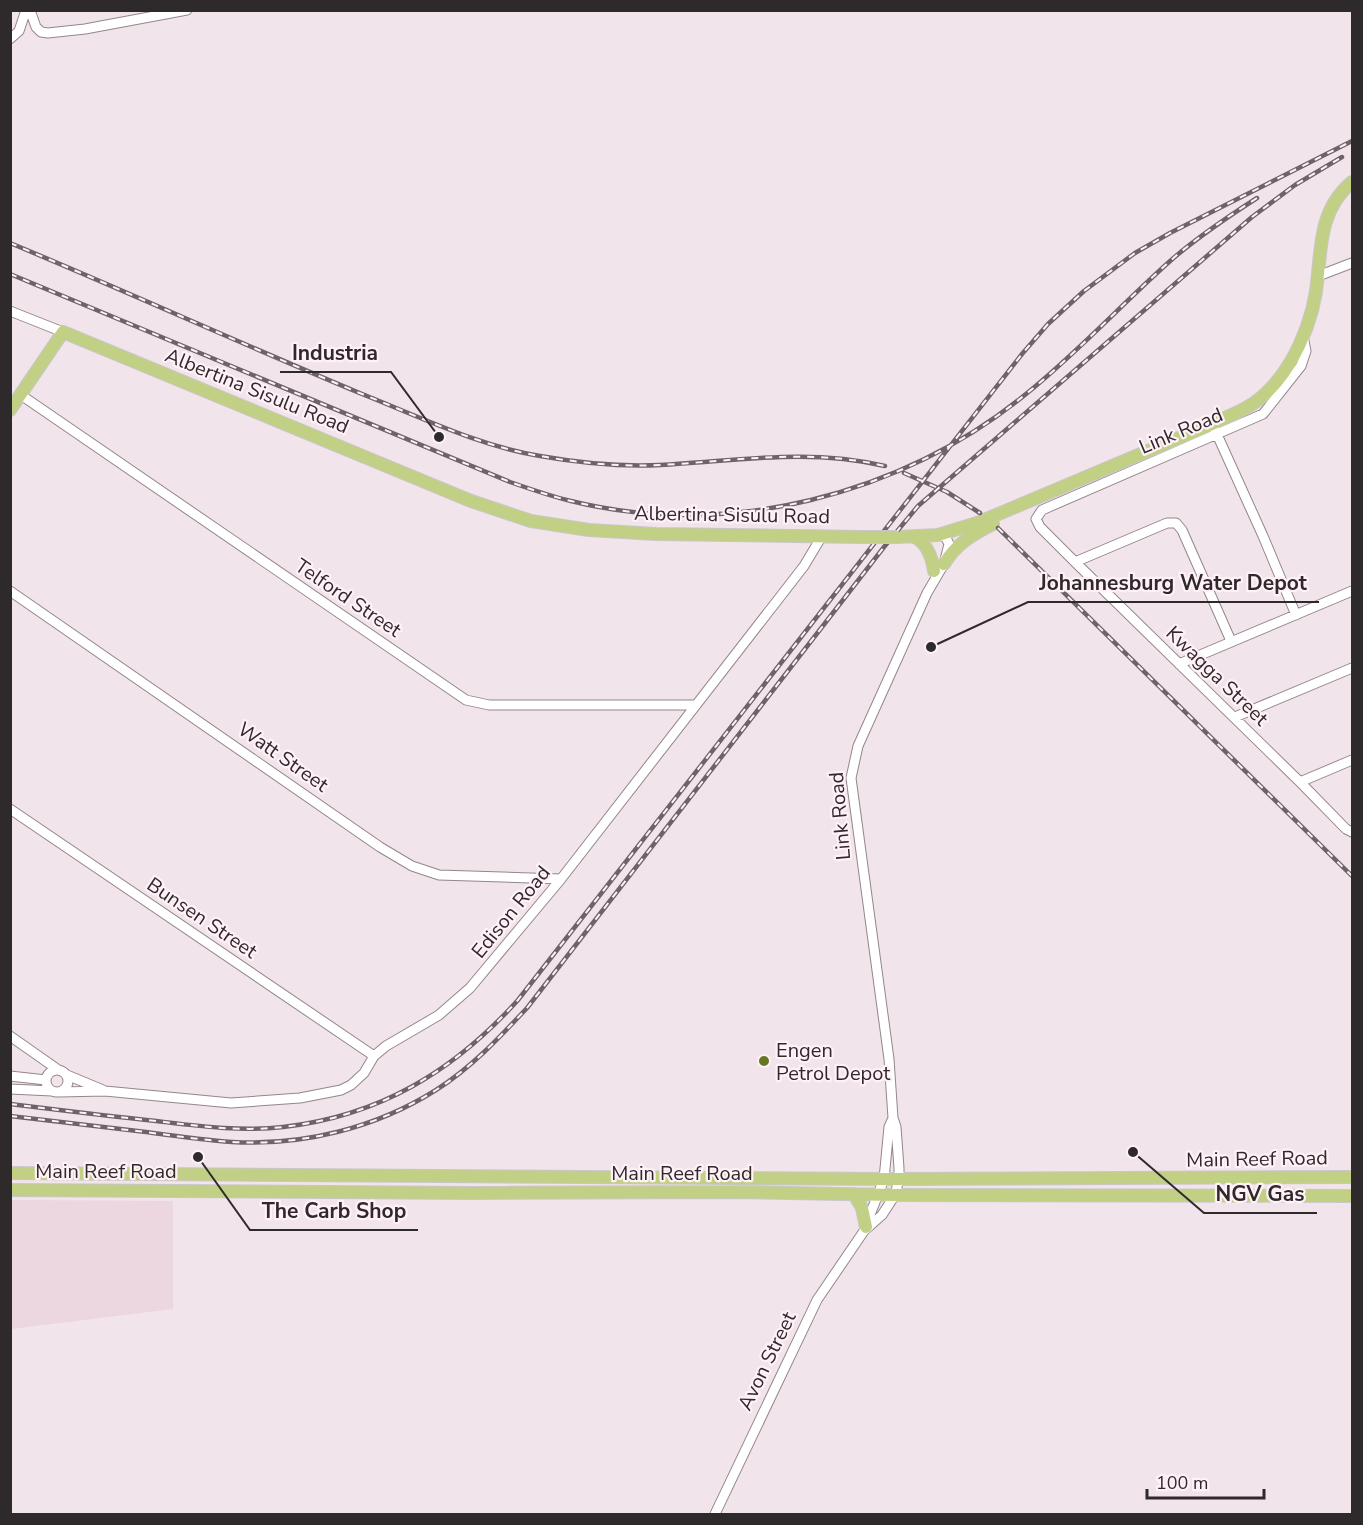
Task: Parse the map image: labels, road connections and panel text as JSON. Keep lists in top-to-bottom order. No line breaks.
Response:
{"streets":{"main road":["Albertina Sisulu Road","Main Reef Road"],"street":["Link Road","Telford Street","Kwagga Street","Watt Street","Edison Road","Bunsen Street","Avon Street"]},"crossings":[["Albertina Sisulu Road","Link Road"],["Albertina Sisulu Road","Edison Road"],["Link Road","Kwagga Street"],["Link Road","Main Reef Road"],["Link Road","Avon Street"],["Telford Street","Edison Road"],["Watt Street","Edison Road"],["Edison Road","Bunsen Street"],["Main Reef Road","Avon Street"]],"places":["Industria","Johannesburg Water Depot","Engen Petrol Depot","NGV Gas","The Carb Shop"],"scale_bar":"100 m"}
